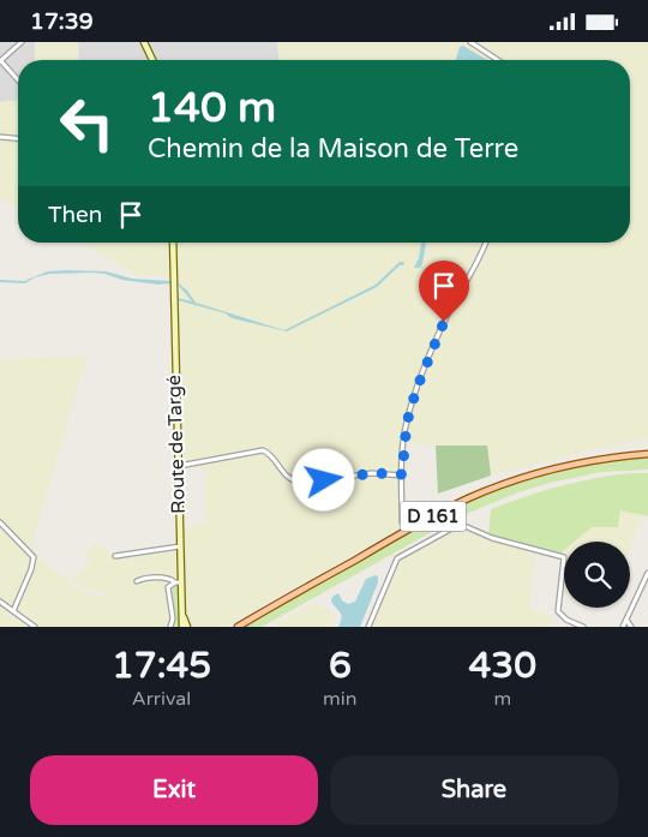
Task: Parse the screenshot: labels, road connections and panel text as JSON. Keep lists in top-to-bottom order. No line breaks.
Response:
{"streets":{"main road":["D 161"],"street":["Route de Targé"]},"page":{"status":"17:39","turn":["140 m","Chemin de la Maison de Terre"],"then":"Then","eta":["17:45","Arrival","6","min","430","m"],"buttons":["Exit","Share"]}}
